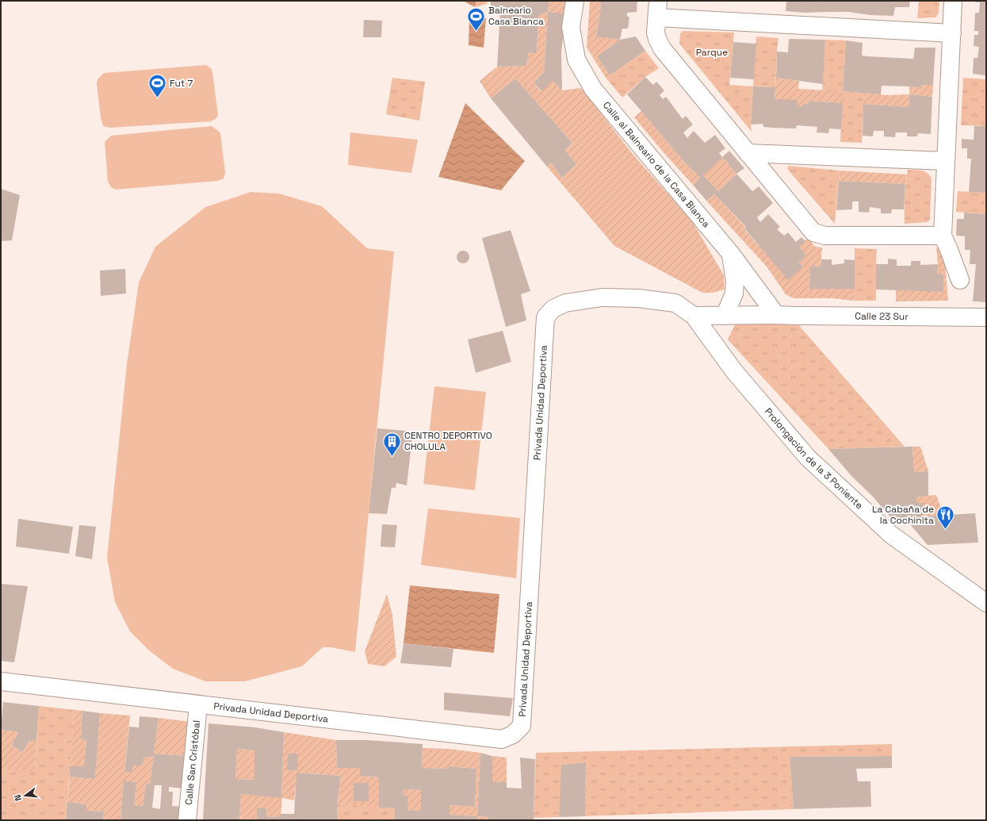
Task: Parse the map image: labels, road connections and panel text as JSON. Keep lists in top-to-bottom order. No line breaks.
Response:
{"streets":{"street":["Calle al Balneario de la Casa Blanca","Calle 23 Sur","Privada Unidad Deportiva","Prolongación de la 3 Poniente","Calle San Cristóbal"]},"crossings":[["Calle al Balneario de la Casa Blanca","Calle 23 Sur"],["Calle 23 Sur","Privada Unidad Deportiva"],["Calle 23 Sur","Prolongación de la 3 Poniente"],["Privada Unidad Deportiva","Prolongación de la 3 Poniente"],["Privada Unidad Deportiva","Calle San Cristóbal"]],"parks":["Parque"],"places":{"sports":["Balneario Casa Blanca","Fut 7"],"building":["CENTRO DEPORTIVO CHOLULA"],"restaurant":["La Cabaña de la Cochinita"]},"north":"left"}
